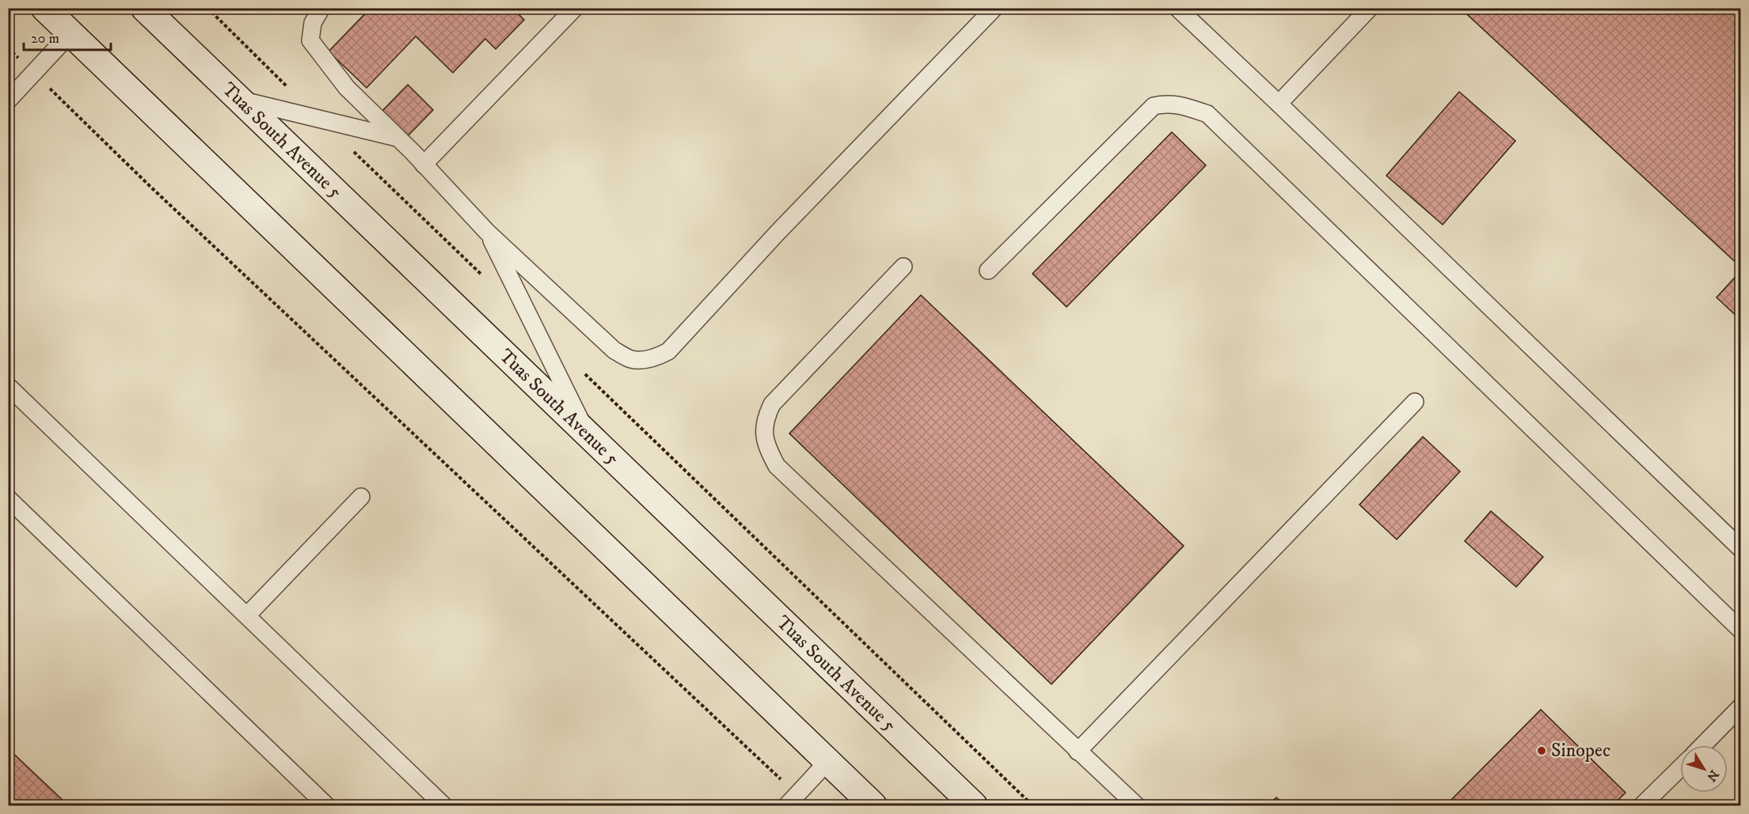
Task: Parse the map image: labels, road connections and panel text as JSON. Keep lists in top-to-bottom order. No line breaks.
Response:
{"streets":{"street":["Tuas South Avenue 5"]},"places":["Sinopec"],"scale_bar":"20 m","north":"bottom right"}
